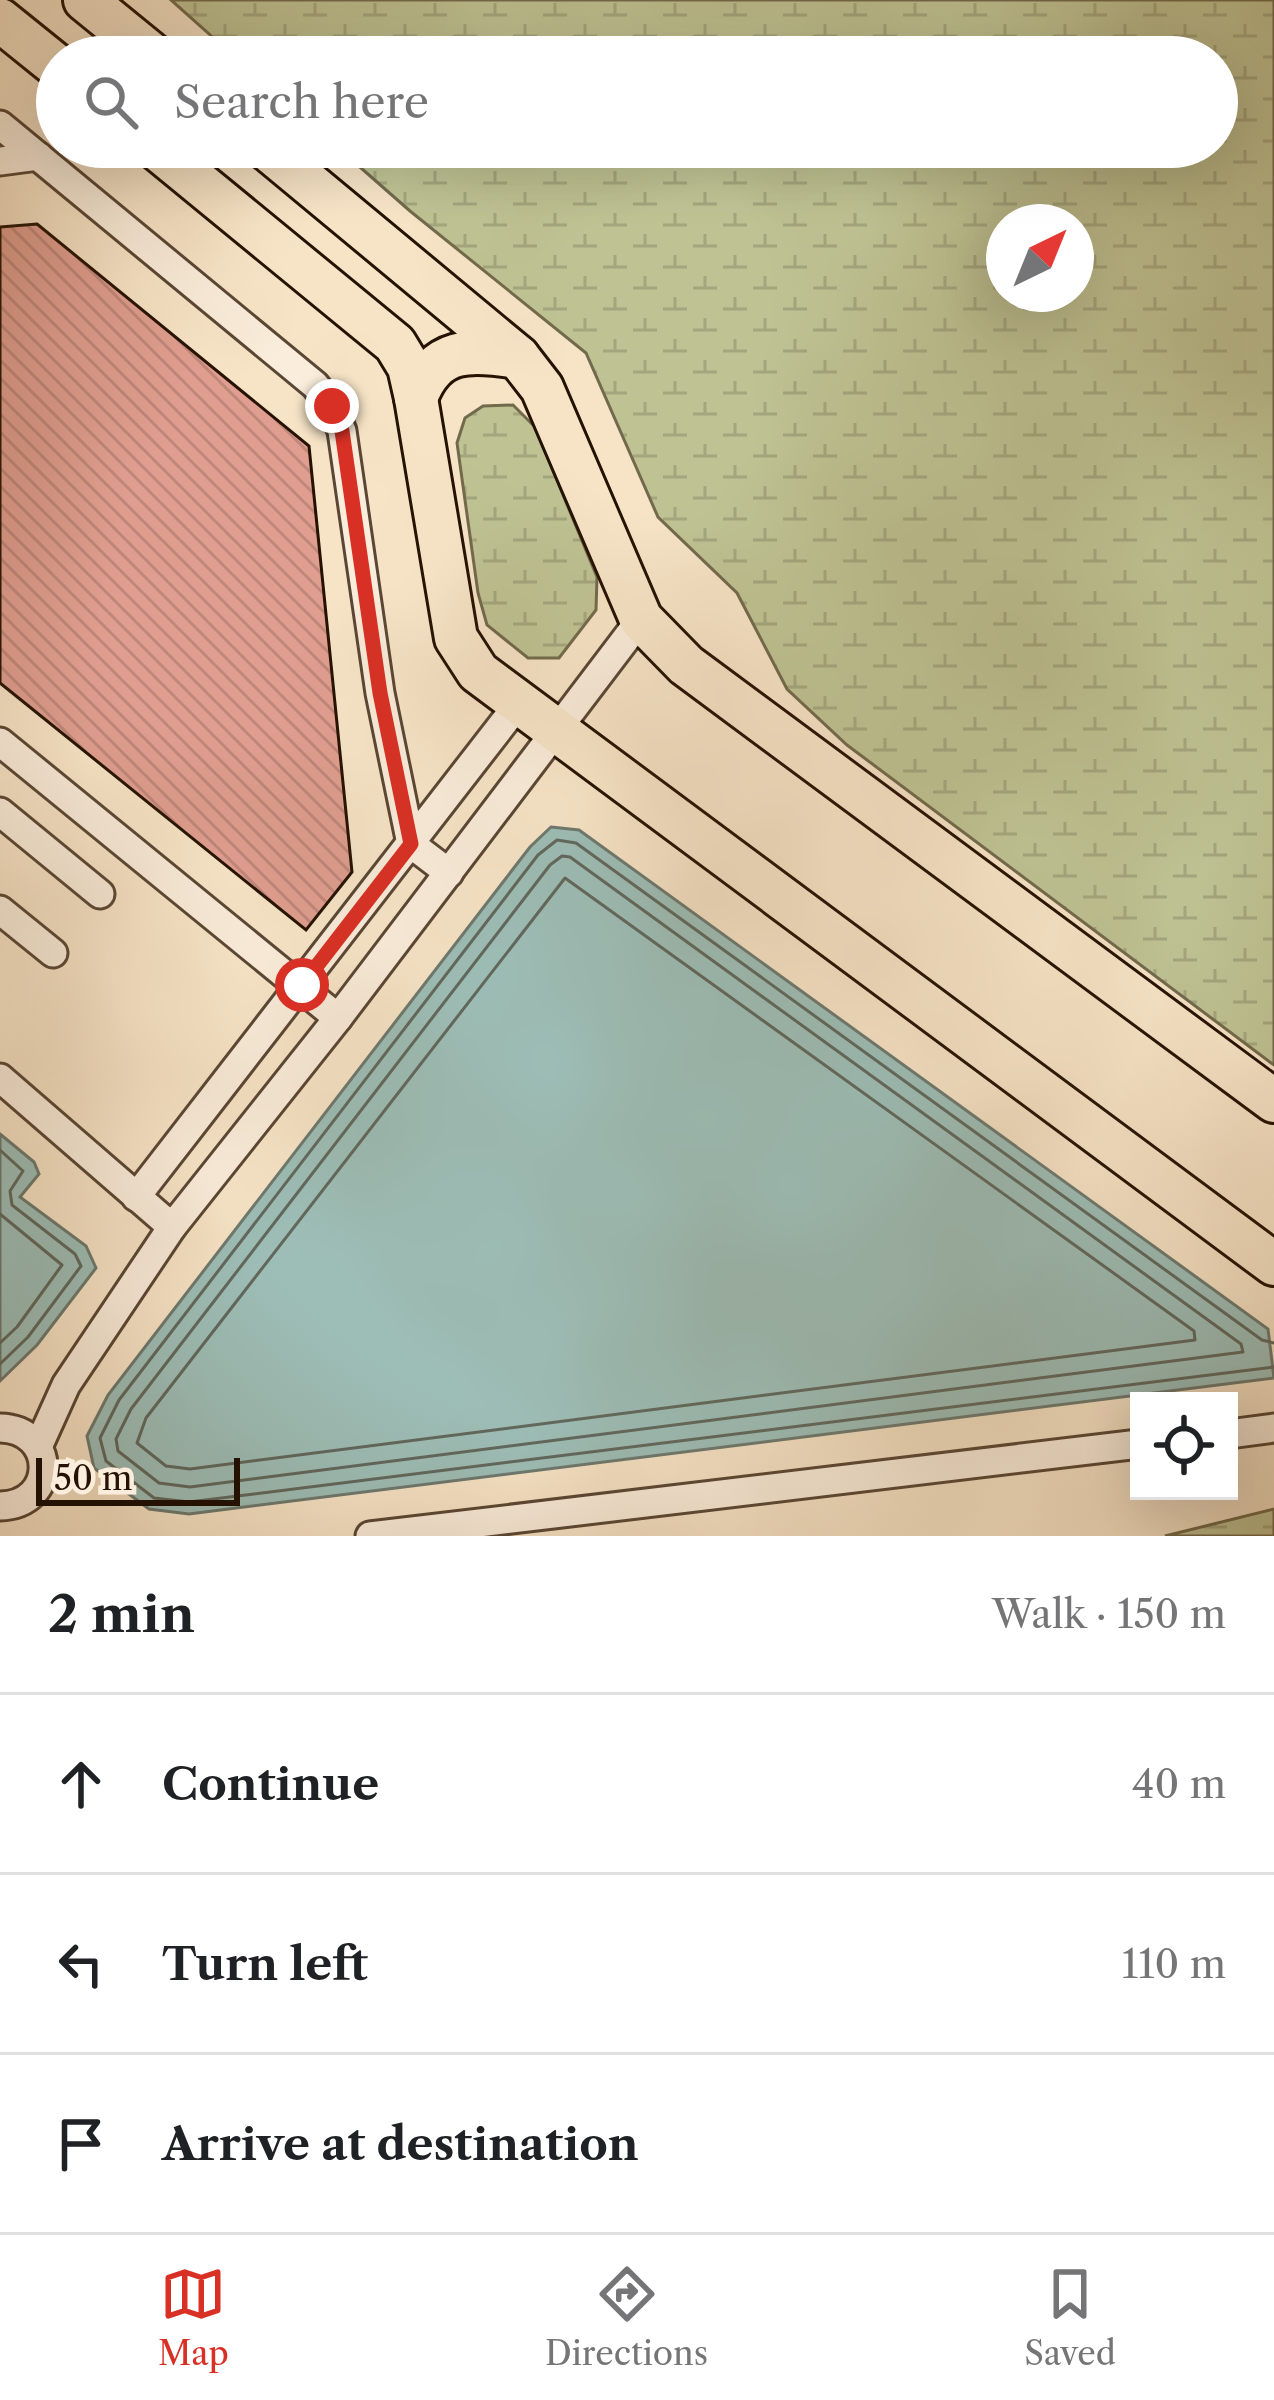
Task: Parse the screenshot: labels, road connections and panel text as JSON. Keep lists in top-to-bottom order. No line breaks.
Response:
{"scale_bar":"50 m","north":"top right","page":{"search":"Search here","scale":"50 m","heading":["2 min","Walk · 150 m"],"list":[["Continue","40 m"],["Turn left","110 m"],"Arrive at destination"],"nav":["Map","Directions","Saved"]}}
